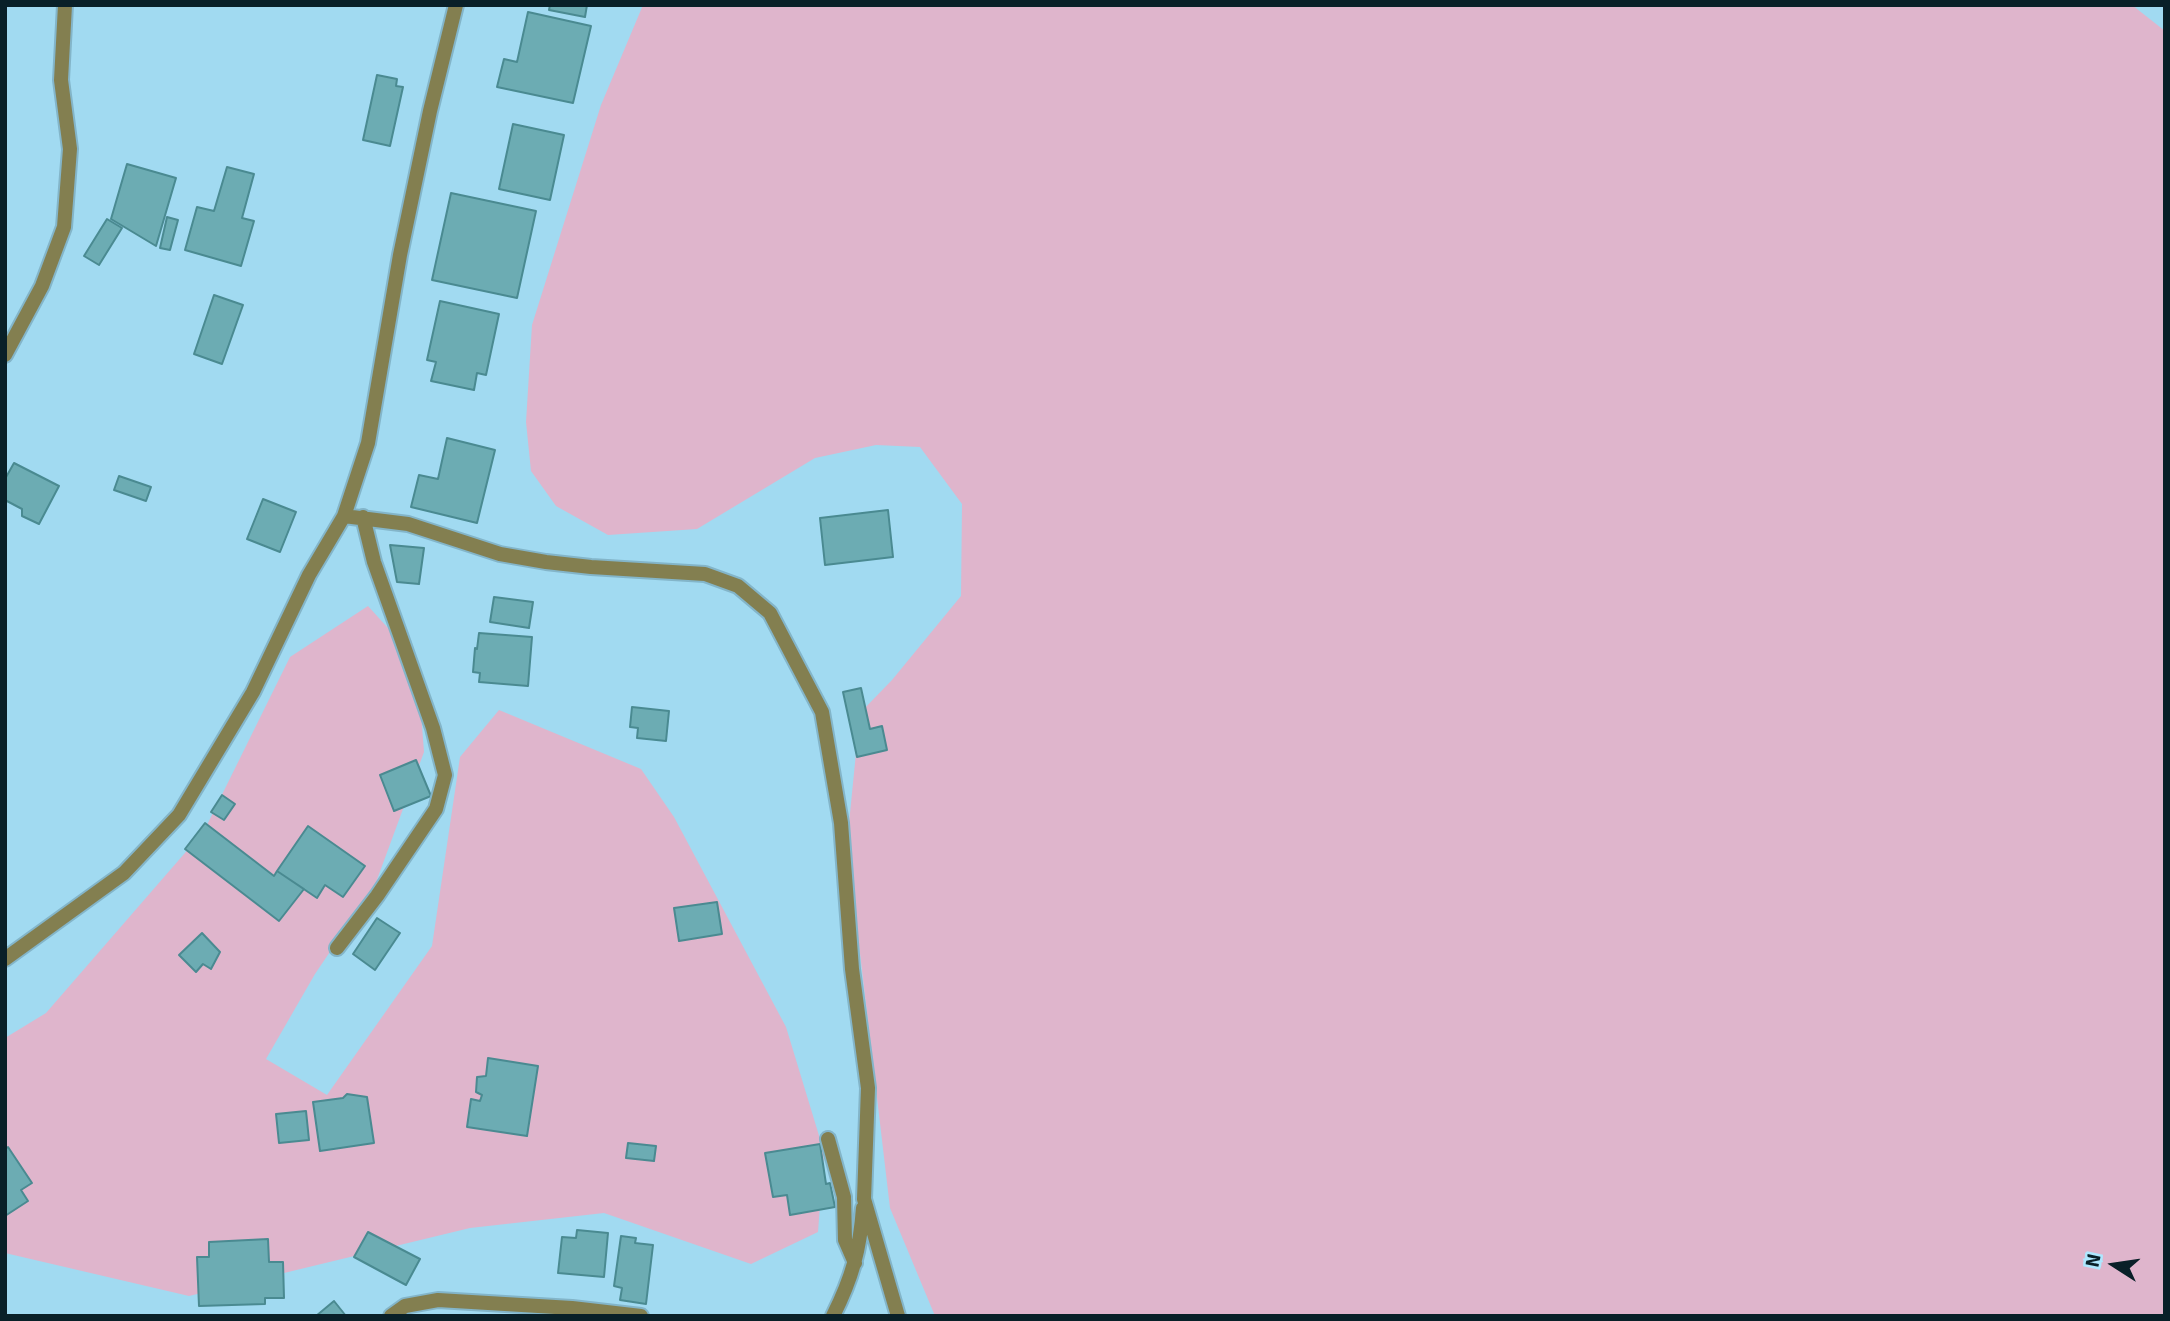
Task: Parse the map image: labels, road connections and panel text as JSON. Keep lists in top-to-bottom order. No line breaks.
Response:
{"north":"left"}
